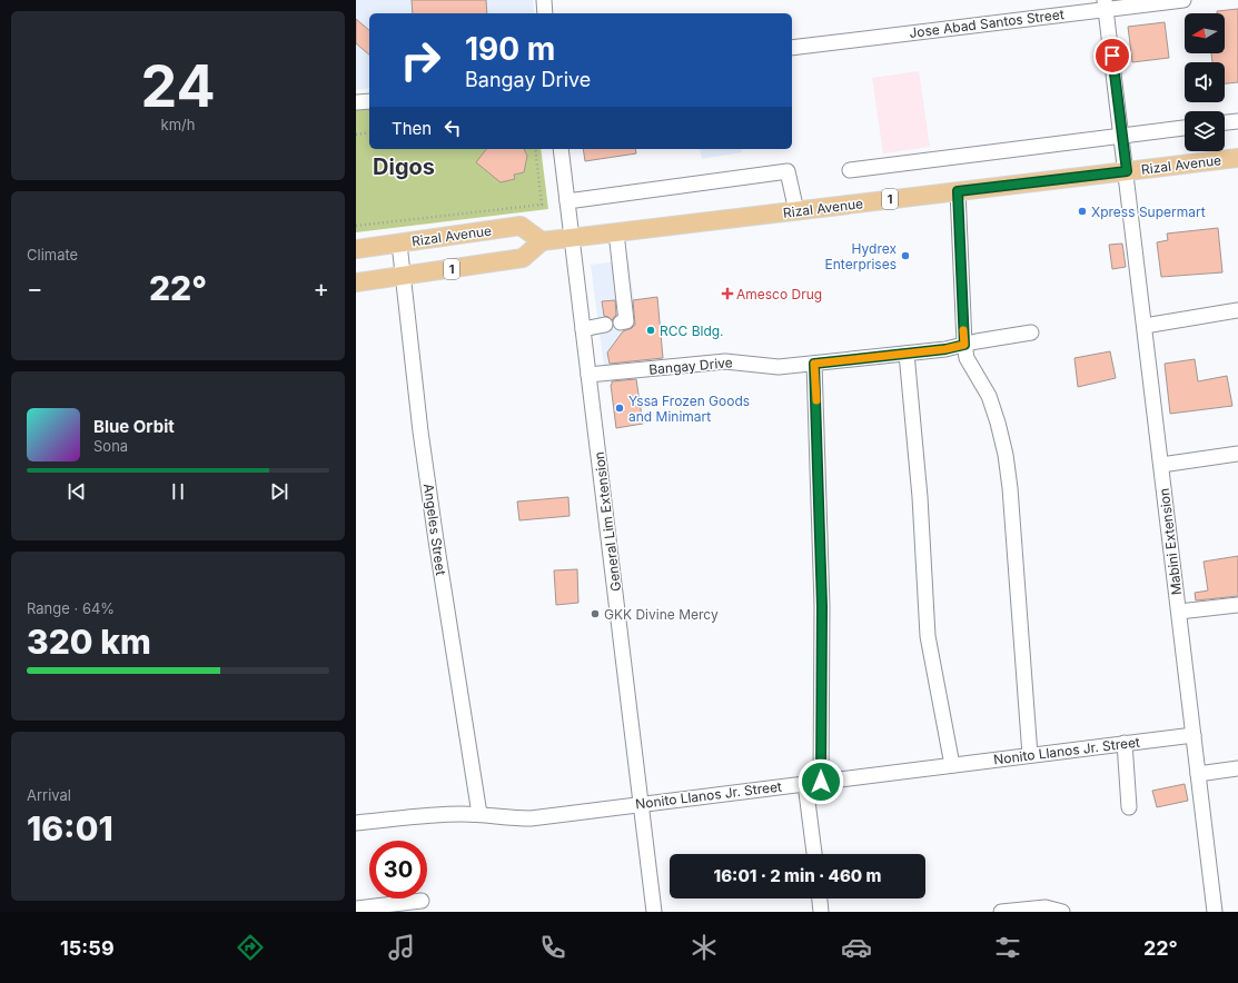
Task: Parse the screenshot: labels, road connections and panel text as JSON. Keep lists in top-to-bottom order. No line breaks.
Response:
{"streets":{"main road":["Rizal Avenue","1"],"street":["Jose Abad Santos Street","Bangay Drive","General Lim Extension","Angeles Street","Mabini Extension","Nonito Llanos Jr. Street"]},"crossings":[["Jose Abad Santos Street","Mabini Extension"],["Rizal Avenue","1"],["Rizal Avenue","General Lim Extension"],["Rizal Avenue","Angeles Street"],["Rizal Avenue","Mabini Extension"],["1","Angeles Street"],["Bangay Drive","General Lim Extension"],["General Lim Extension","Nonito Llanos Jr. Street"],["Angeles Street","Nonito Llanos Jr. Street"],["Mabini Extension","Nonito Llanos Jr. Street"]],"districts":["Digos"],"places":{"other":["Xpress Supermart","Hydrex Enterprises","RCC Bldg.","Yssa Frozen Goods and Minimart","GKK Divine Mercy"],"health":["Amesco Drug"]},"north":"left","page":{"tile":[["24","km/h"],"Climate",["Range · 64%","320 km"],["Arrival","16:01"]],"turn":["190 m","Bangay Drive"],"then":"Then","heat":["−","22°","+"],"song":["Blue Orbit","Sona"],"limit":"30","trip":"16:01 · 2 min · 460 m","tabs":["15:59","22°"]}}
